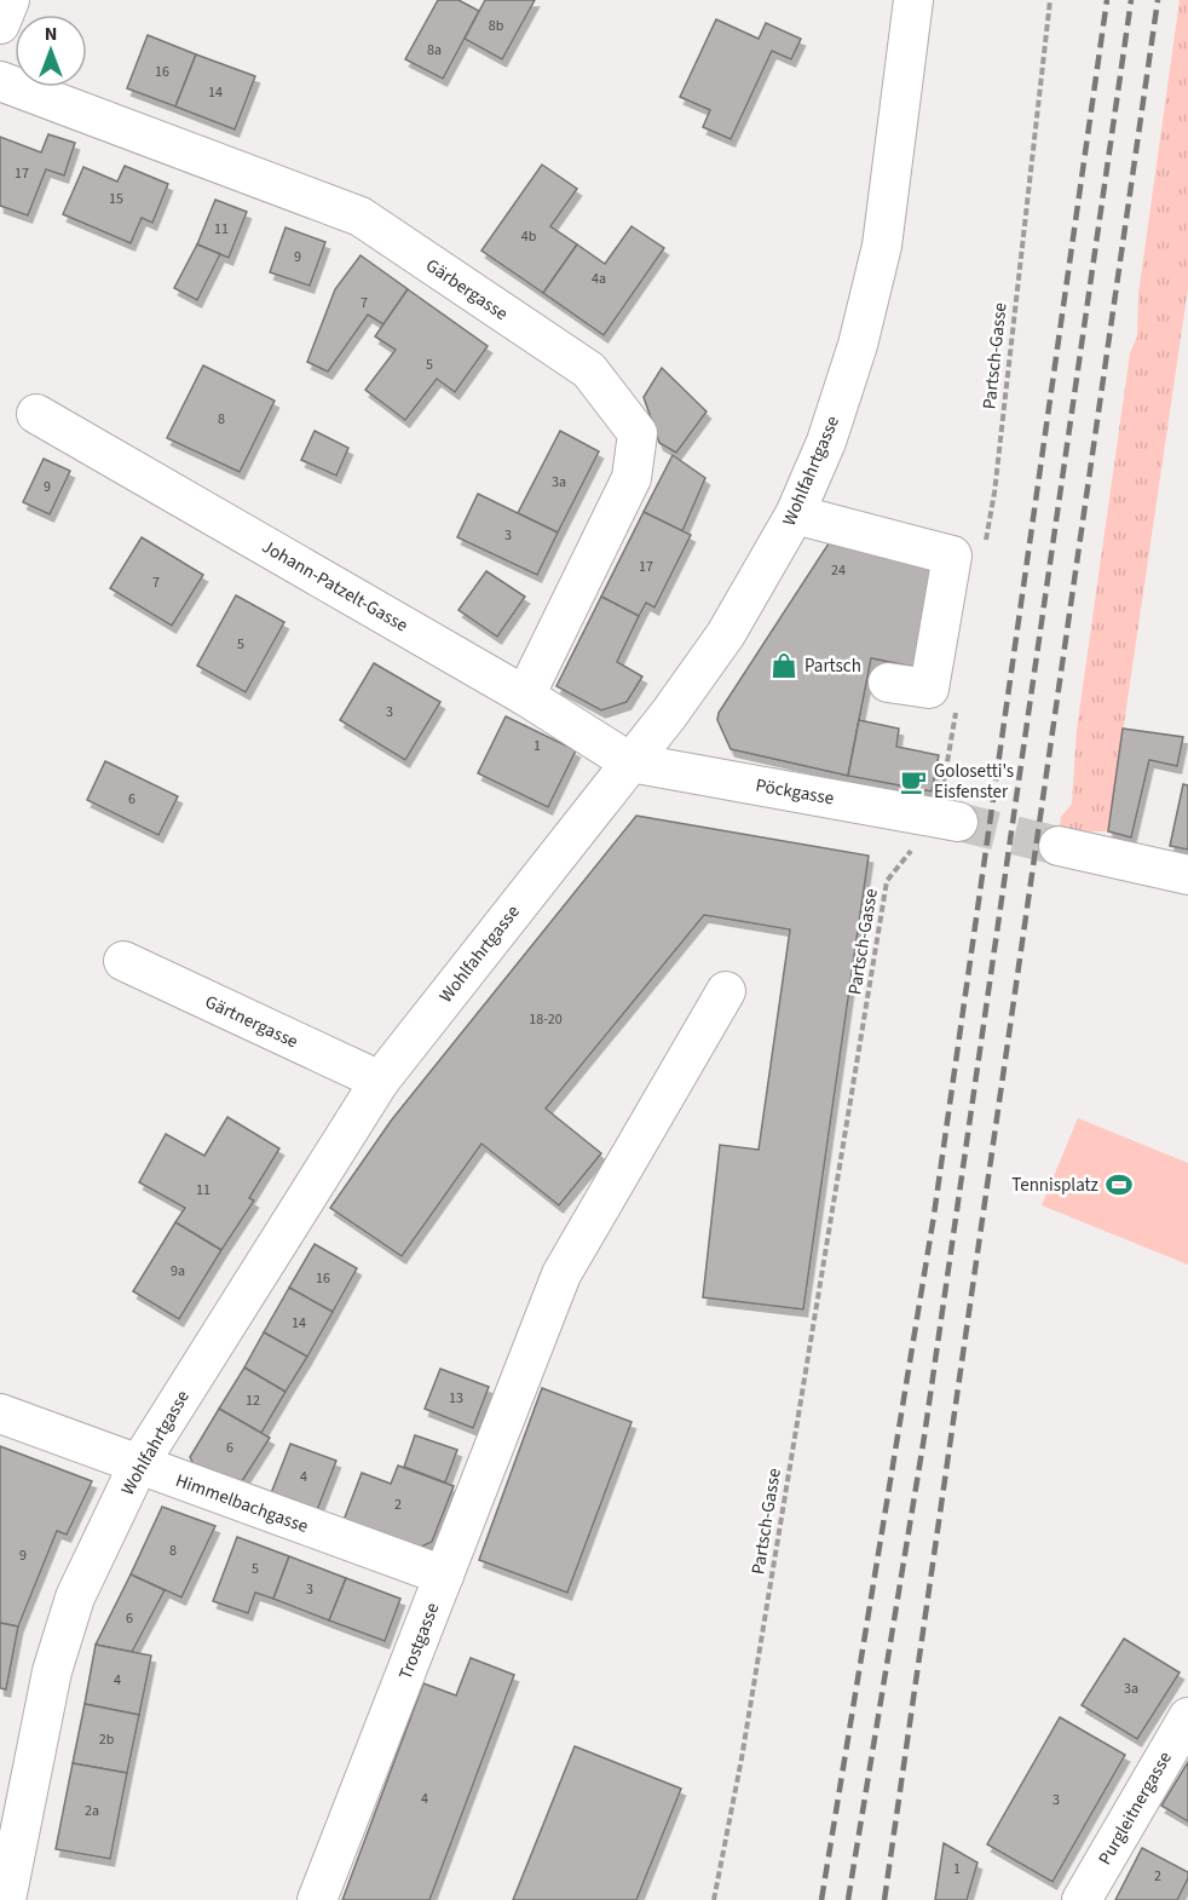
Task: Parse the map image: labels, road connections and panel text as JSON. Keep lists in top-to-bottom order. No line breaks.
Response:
{"streets":{"street":["Gärbergasse","Wohlfahrtgasse","Johann-Patzelt-Gasse","Pöckgasse","Gärtnergasse","Himmelbachgasse","Trostgasse","Purgleitnergasse"],"path":["Partsch-Gasse"]},"crossings":[["Gärbergasse","Johann-Patzelt-Gasse"],["Partsch-Gasse","Pöckgasse"],["Wohlfahrtgasse","Johann-Patzelt-Gasse"],["Wohlfahrtgasse","Pöckgasse"],["Wohlfahrtgasse","Gärtnergasse"],["Wohlfahrtgasse","Himmelbachgasse"],["Johann-Patzelt-Gasse","Pöckgasse"],["Himmelbachgasse","Trostgasse"]],"places":{"shop":["Partsch"],"cafe":["Golosetti's Eisfenster"],"sports":["Tennisplatz"]},"house_numbers":["8b","8a","16","14","17","15","11","4b","9","4a","7","5","8","3a","9","3","17","24","7","5","3","1","6","18-20","11","9a","16","14","13","12","6","4","2","8","9","5","3","6","4","3a","2b","4","3","2a","1","2"],"north":"top"}
